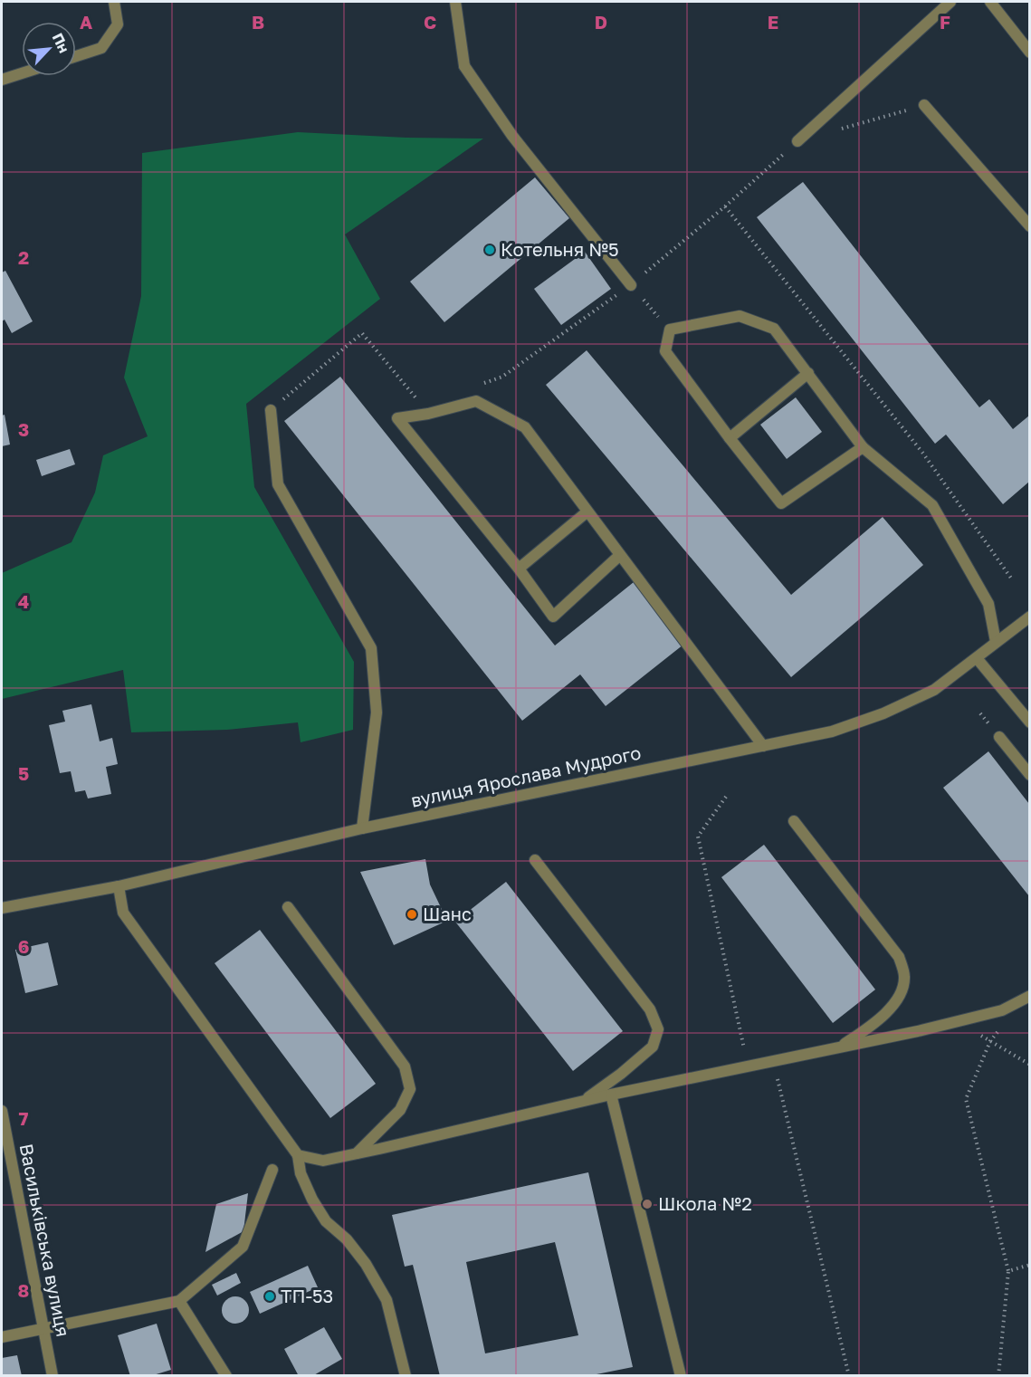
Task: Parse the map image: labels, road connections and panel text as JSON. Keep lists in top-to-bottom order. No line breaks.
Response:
{"streets":{"street":["вулиця Ярослава Мудрого","Васильківська вулиця"]},"places":["Котельня №5","Шанс","Школа №2","ТП-53"],"north":"top right","grid":{"columns":["A","B","C","D","E","F"],"rows":["2","3","4","5","6","7","8"]}}
